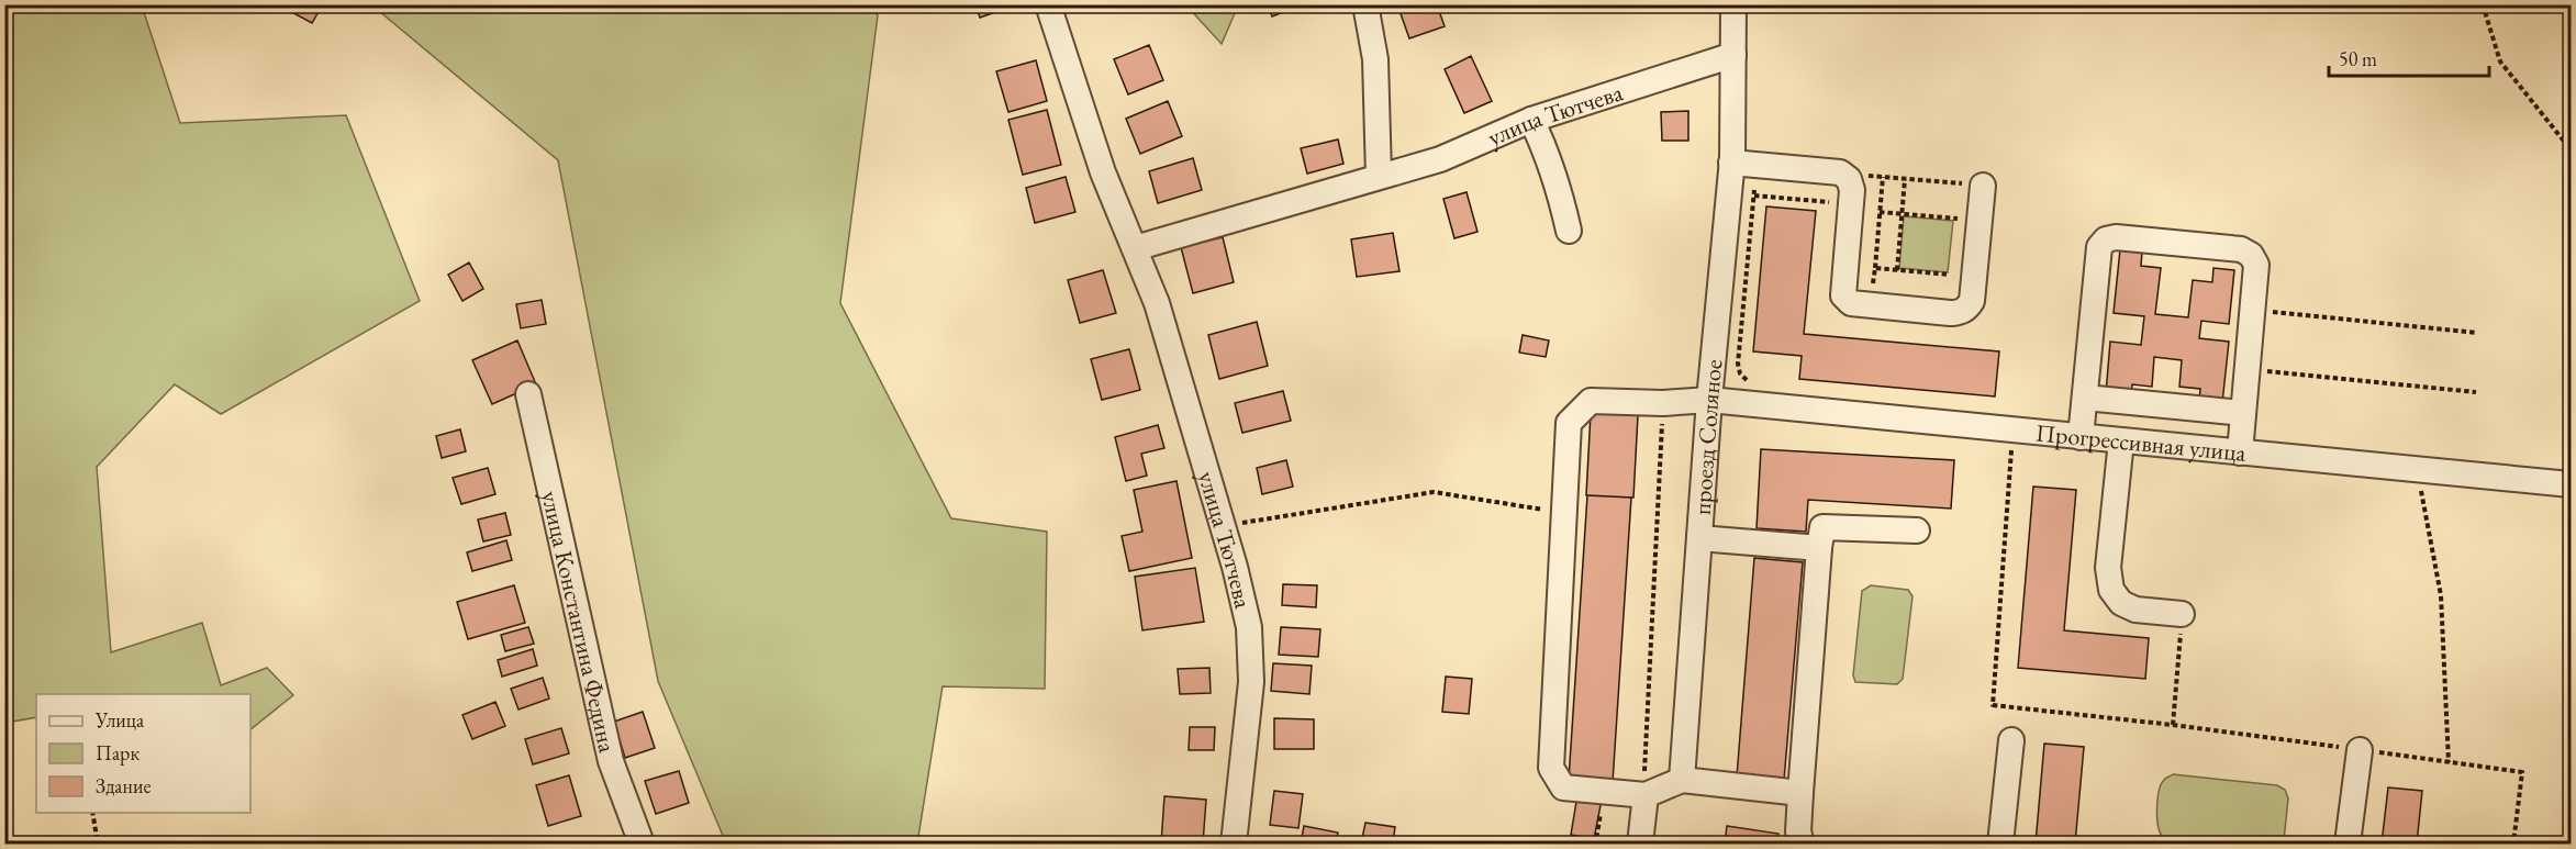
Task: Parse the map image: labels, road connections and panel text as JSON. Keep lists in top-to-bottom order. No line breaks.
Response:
{"streets":{"street":["улица Тютчева","проезд Соляное","Прогрессивная улица","улица Константина Федина"]},"crossings":[["улица Тютчева","проезд Соляное"],["проезд Соляное","Прогрессивная улица"]],"legend":["Улица","Парк","Здание"],"scale_bar":"50 m"}
